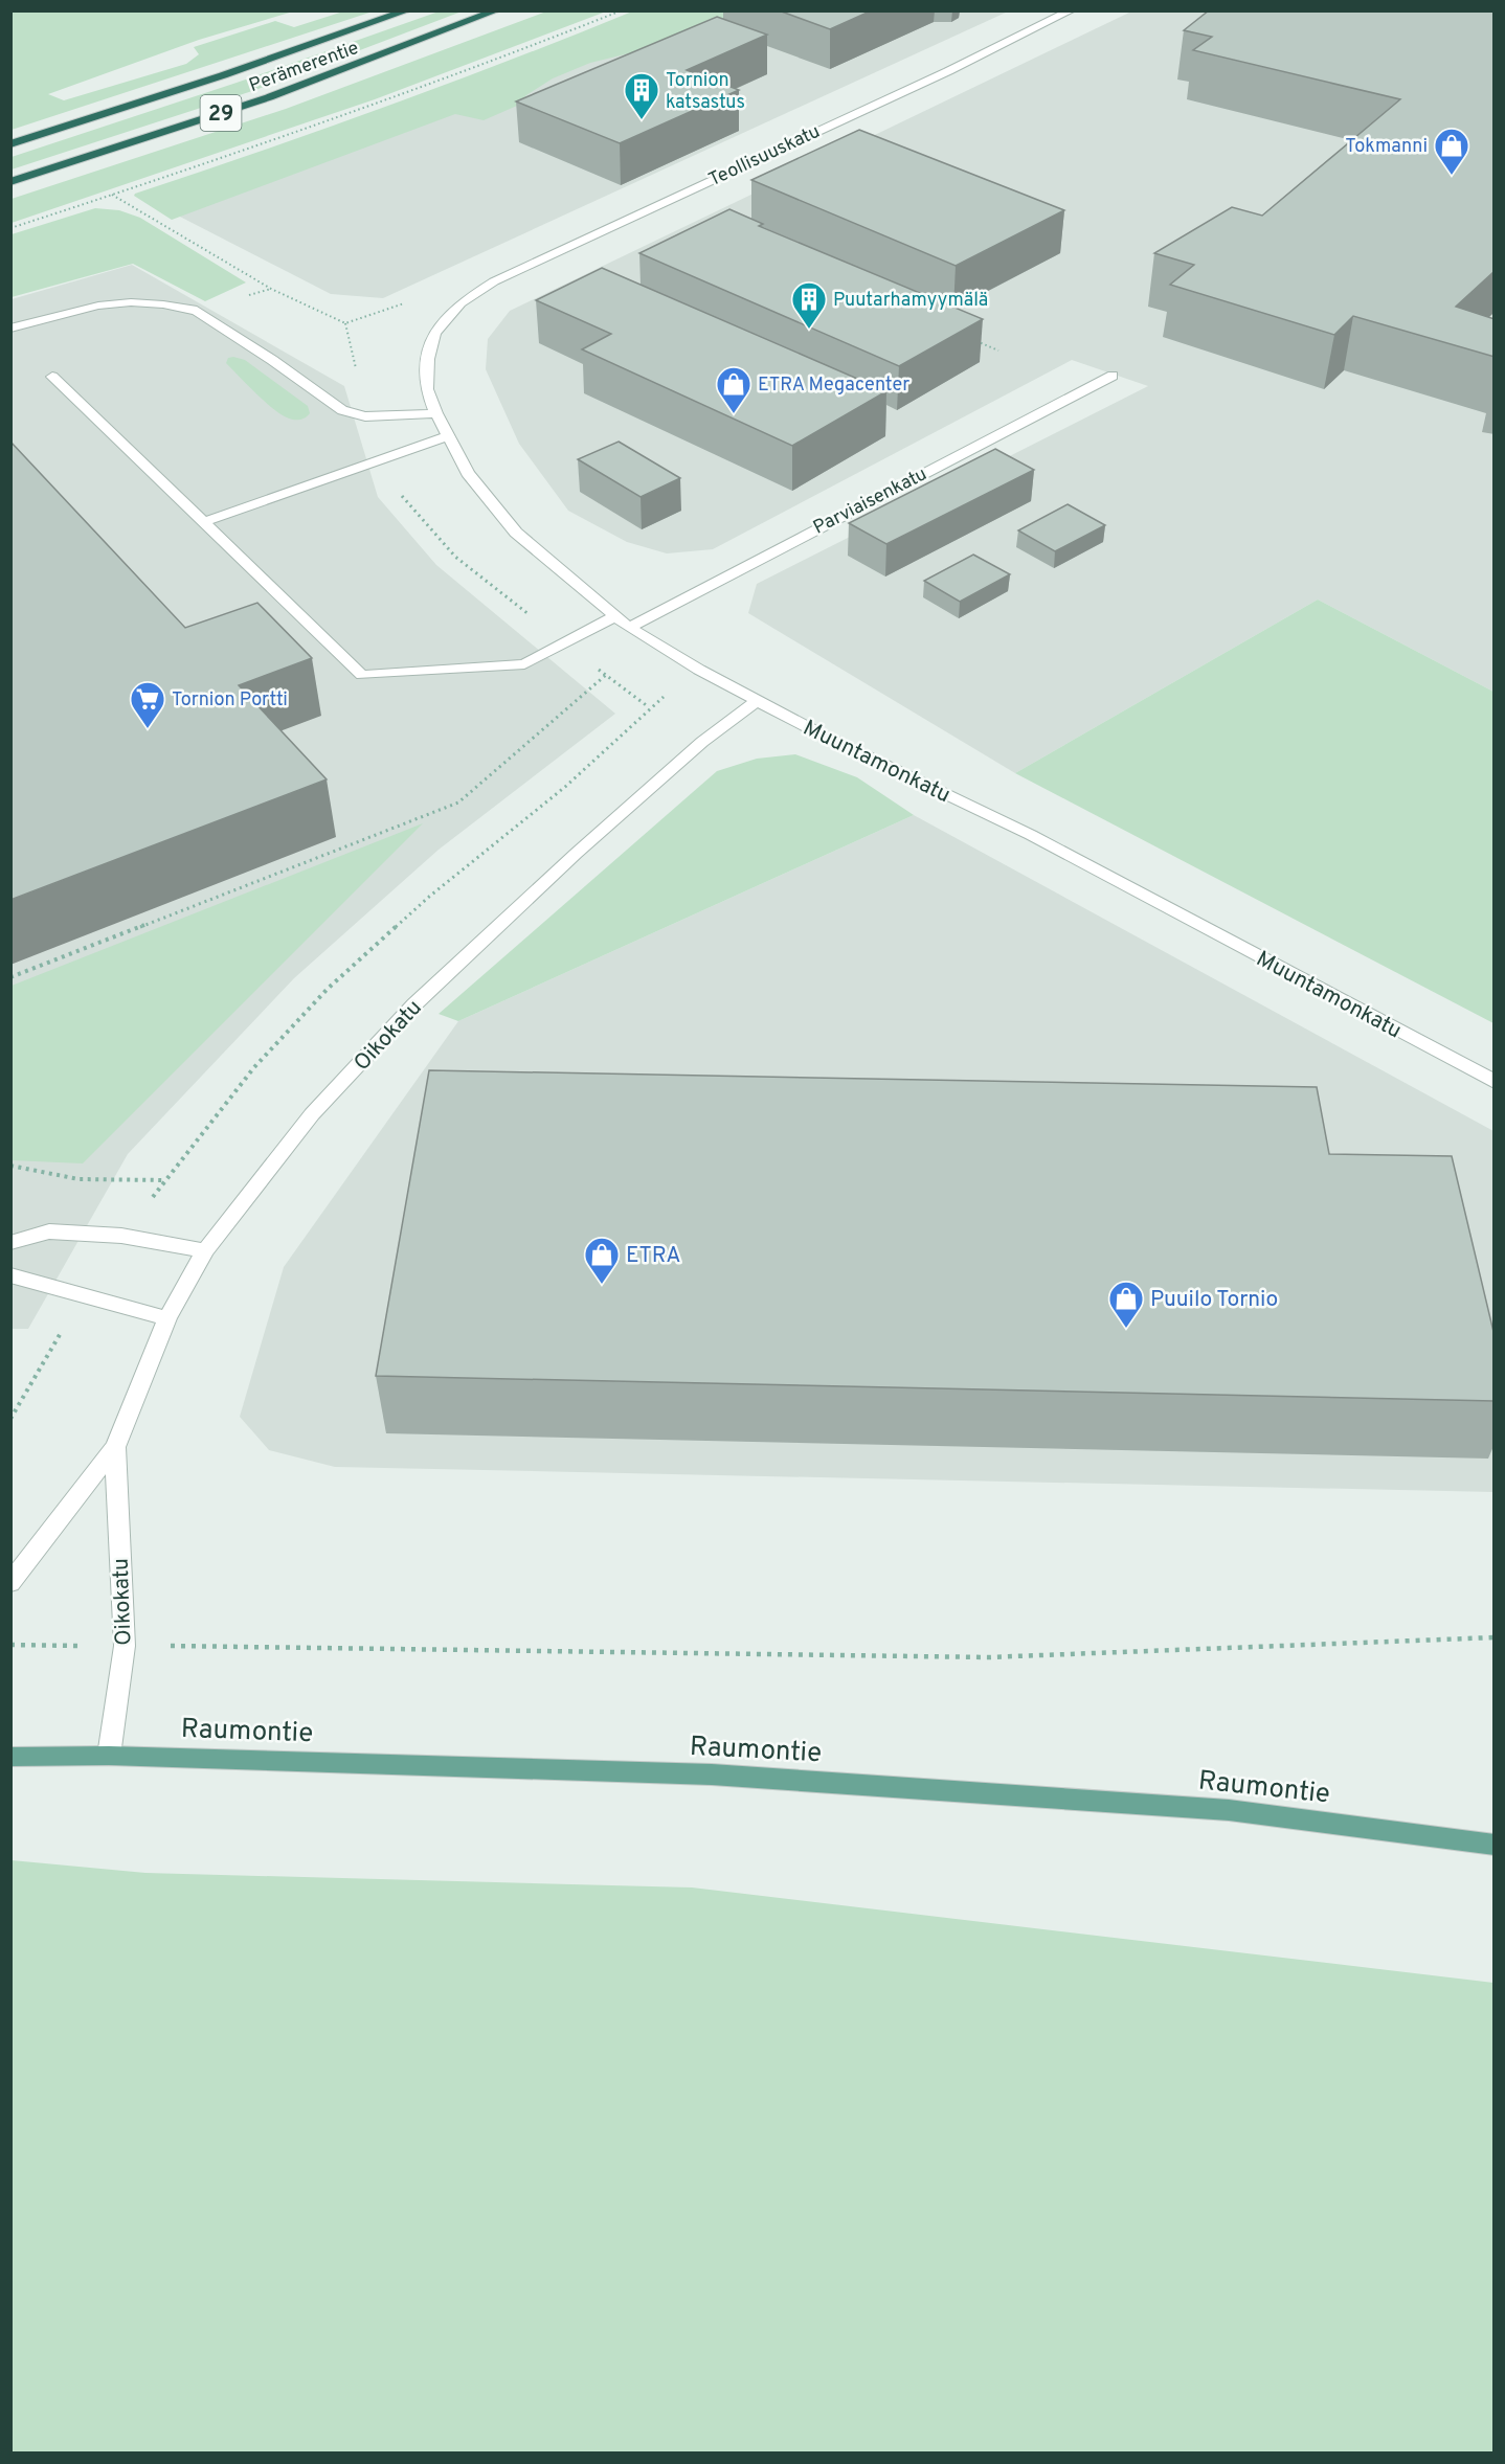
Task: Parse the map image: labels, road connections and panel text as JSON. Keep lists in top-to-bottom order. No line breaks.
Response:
{"streets":{"highway":["Perämerentie","29"],"main road":["Raumontie"],"street":["Teollisuuskatu","Parviaisenkatu","Muuntamonkatu","Oikokatu"]},"crossings":[["Teollisuuskatu","Muuntamonkatu"],["Parviaisenkatu","Muuntamonkatu"],["Muuntamonkatu","Oikokatu"],["Oikokatu","Raumontie"]],"places":{"building":["Tornion katsastus","Puutarhamyymälä"],"shop":["Tokmanni","ETRA Megacenter","ETRA","Puuilo Tornio"],"supermarket":["Tornion Portti"]}}
